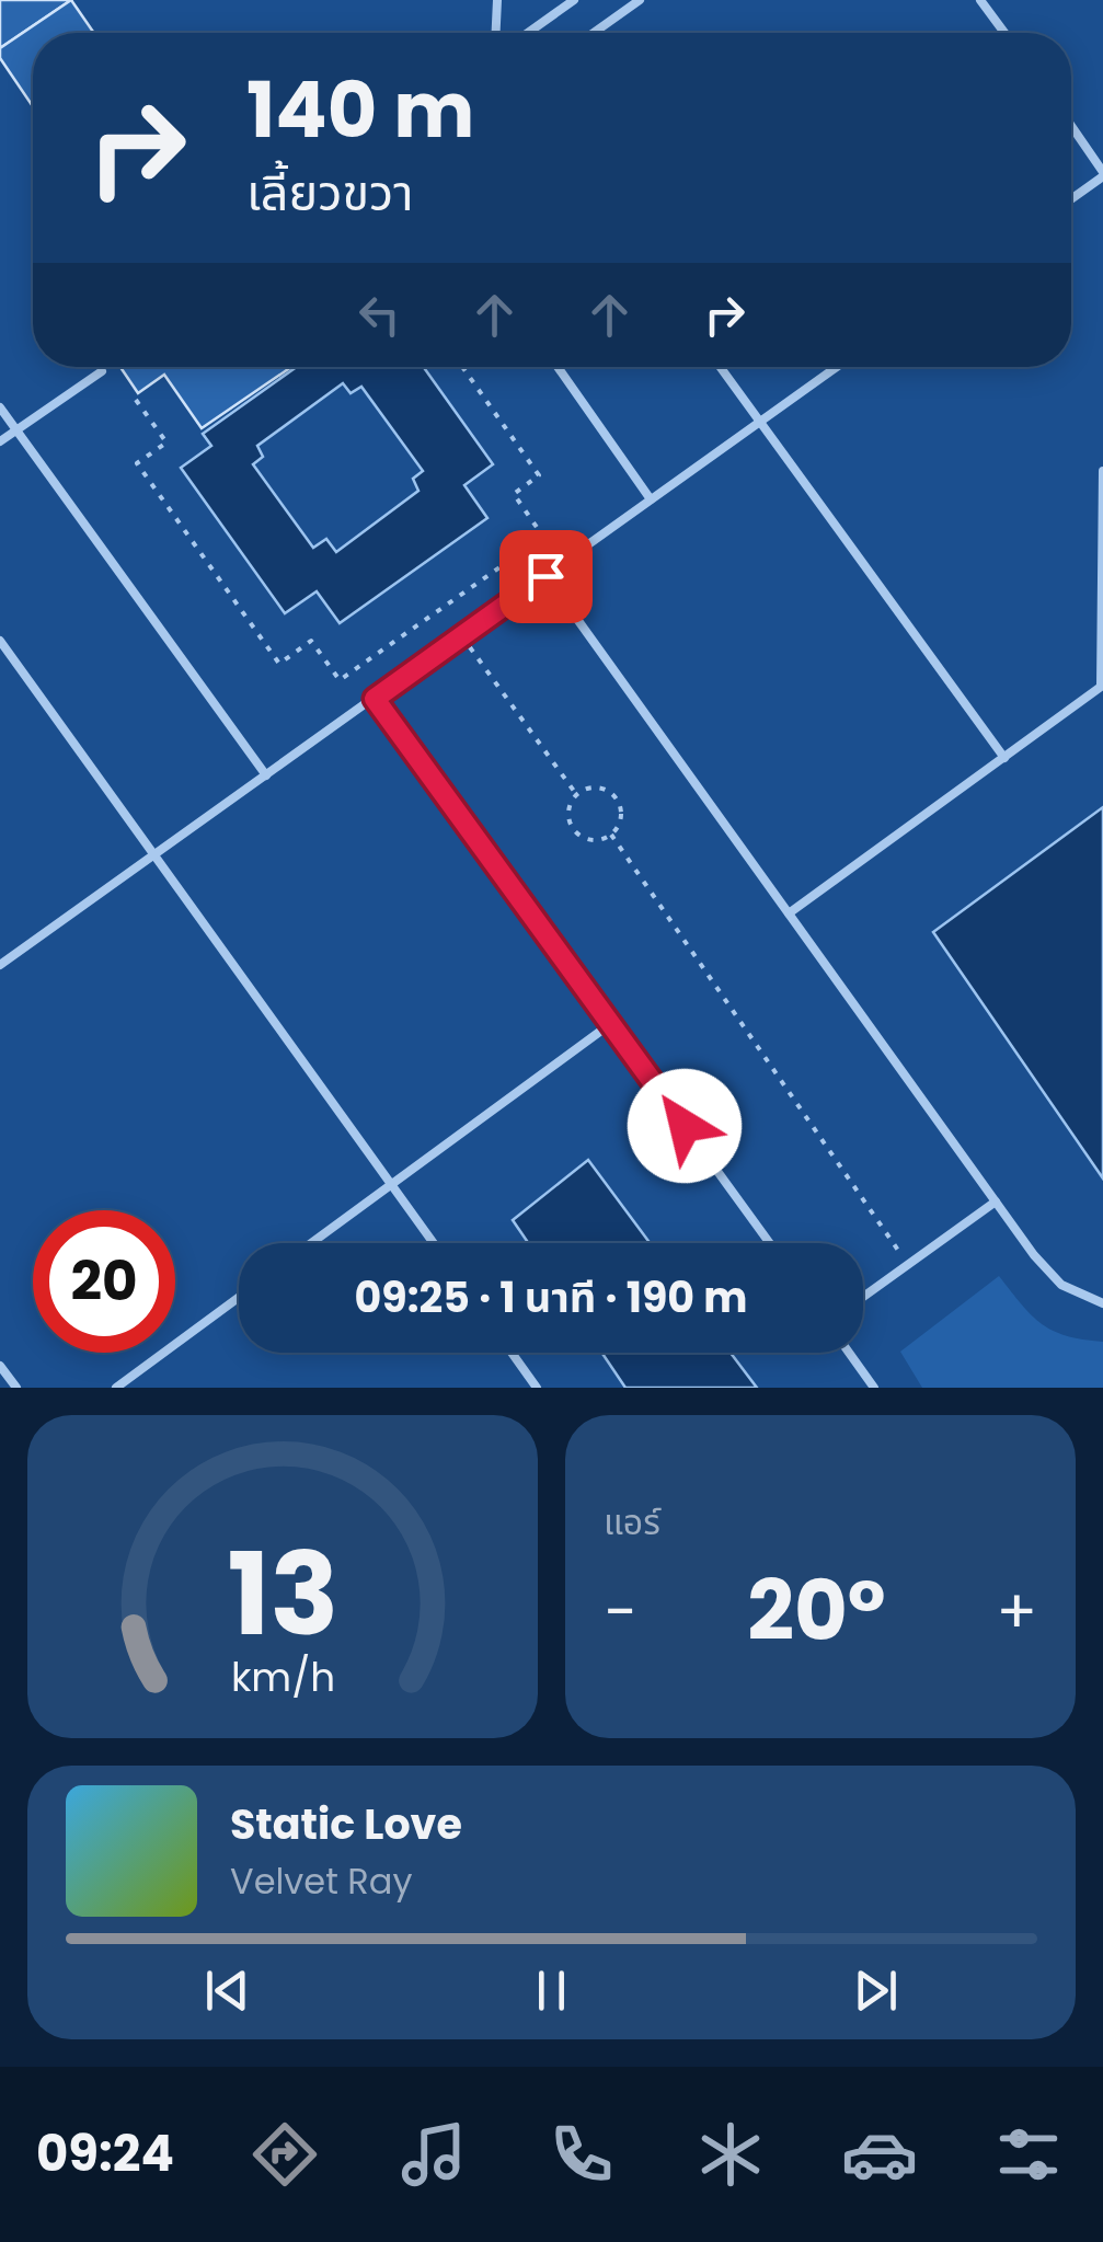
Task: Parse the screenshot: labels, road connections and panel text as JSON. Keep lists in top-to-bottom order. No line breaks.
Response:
{"page":{"turn":["140 m","เลี้ยวขวา"],"limit":"20","trip":"09:25 · 1 นาที · 190 m","tile":"แอร์","heat":["−","20°","+"],"song":["Static Love","Velvet Ray"],"tabs":"09:24","gauge":["13","km/h"]}}
